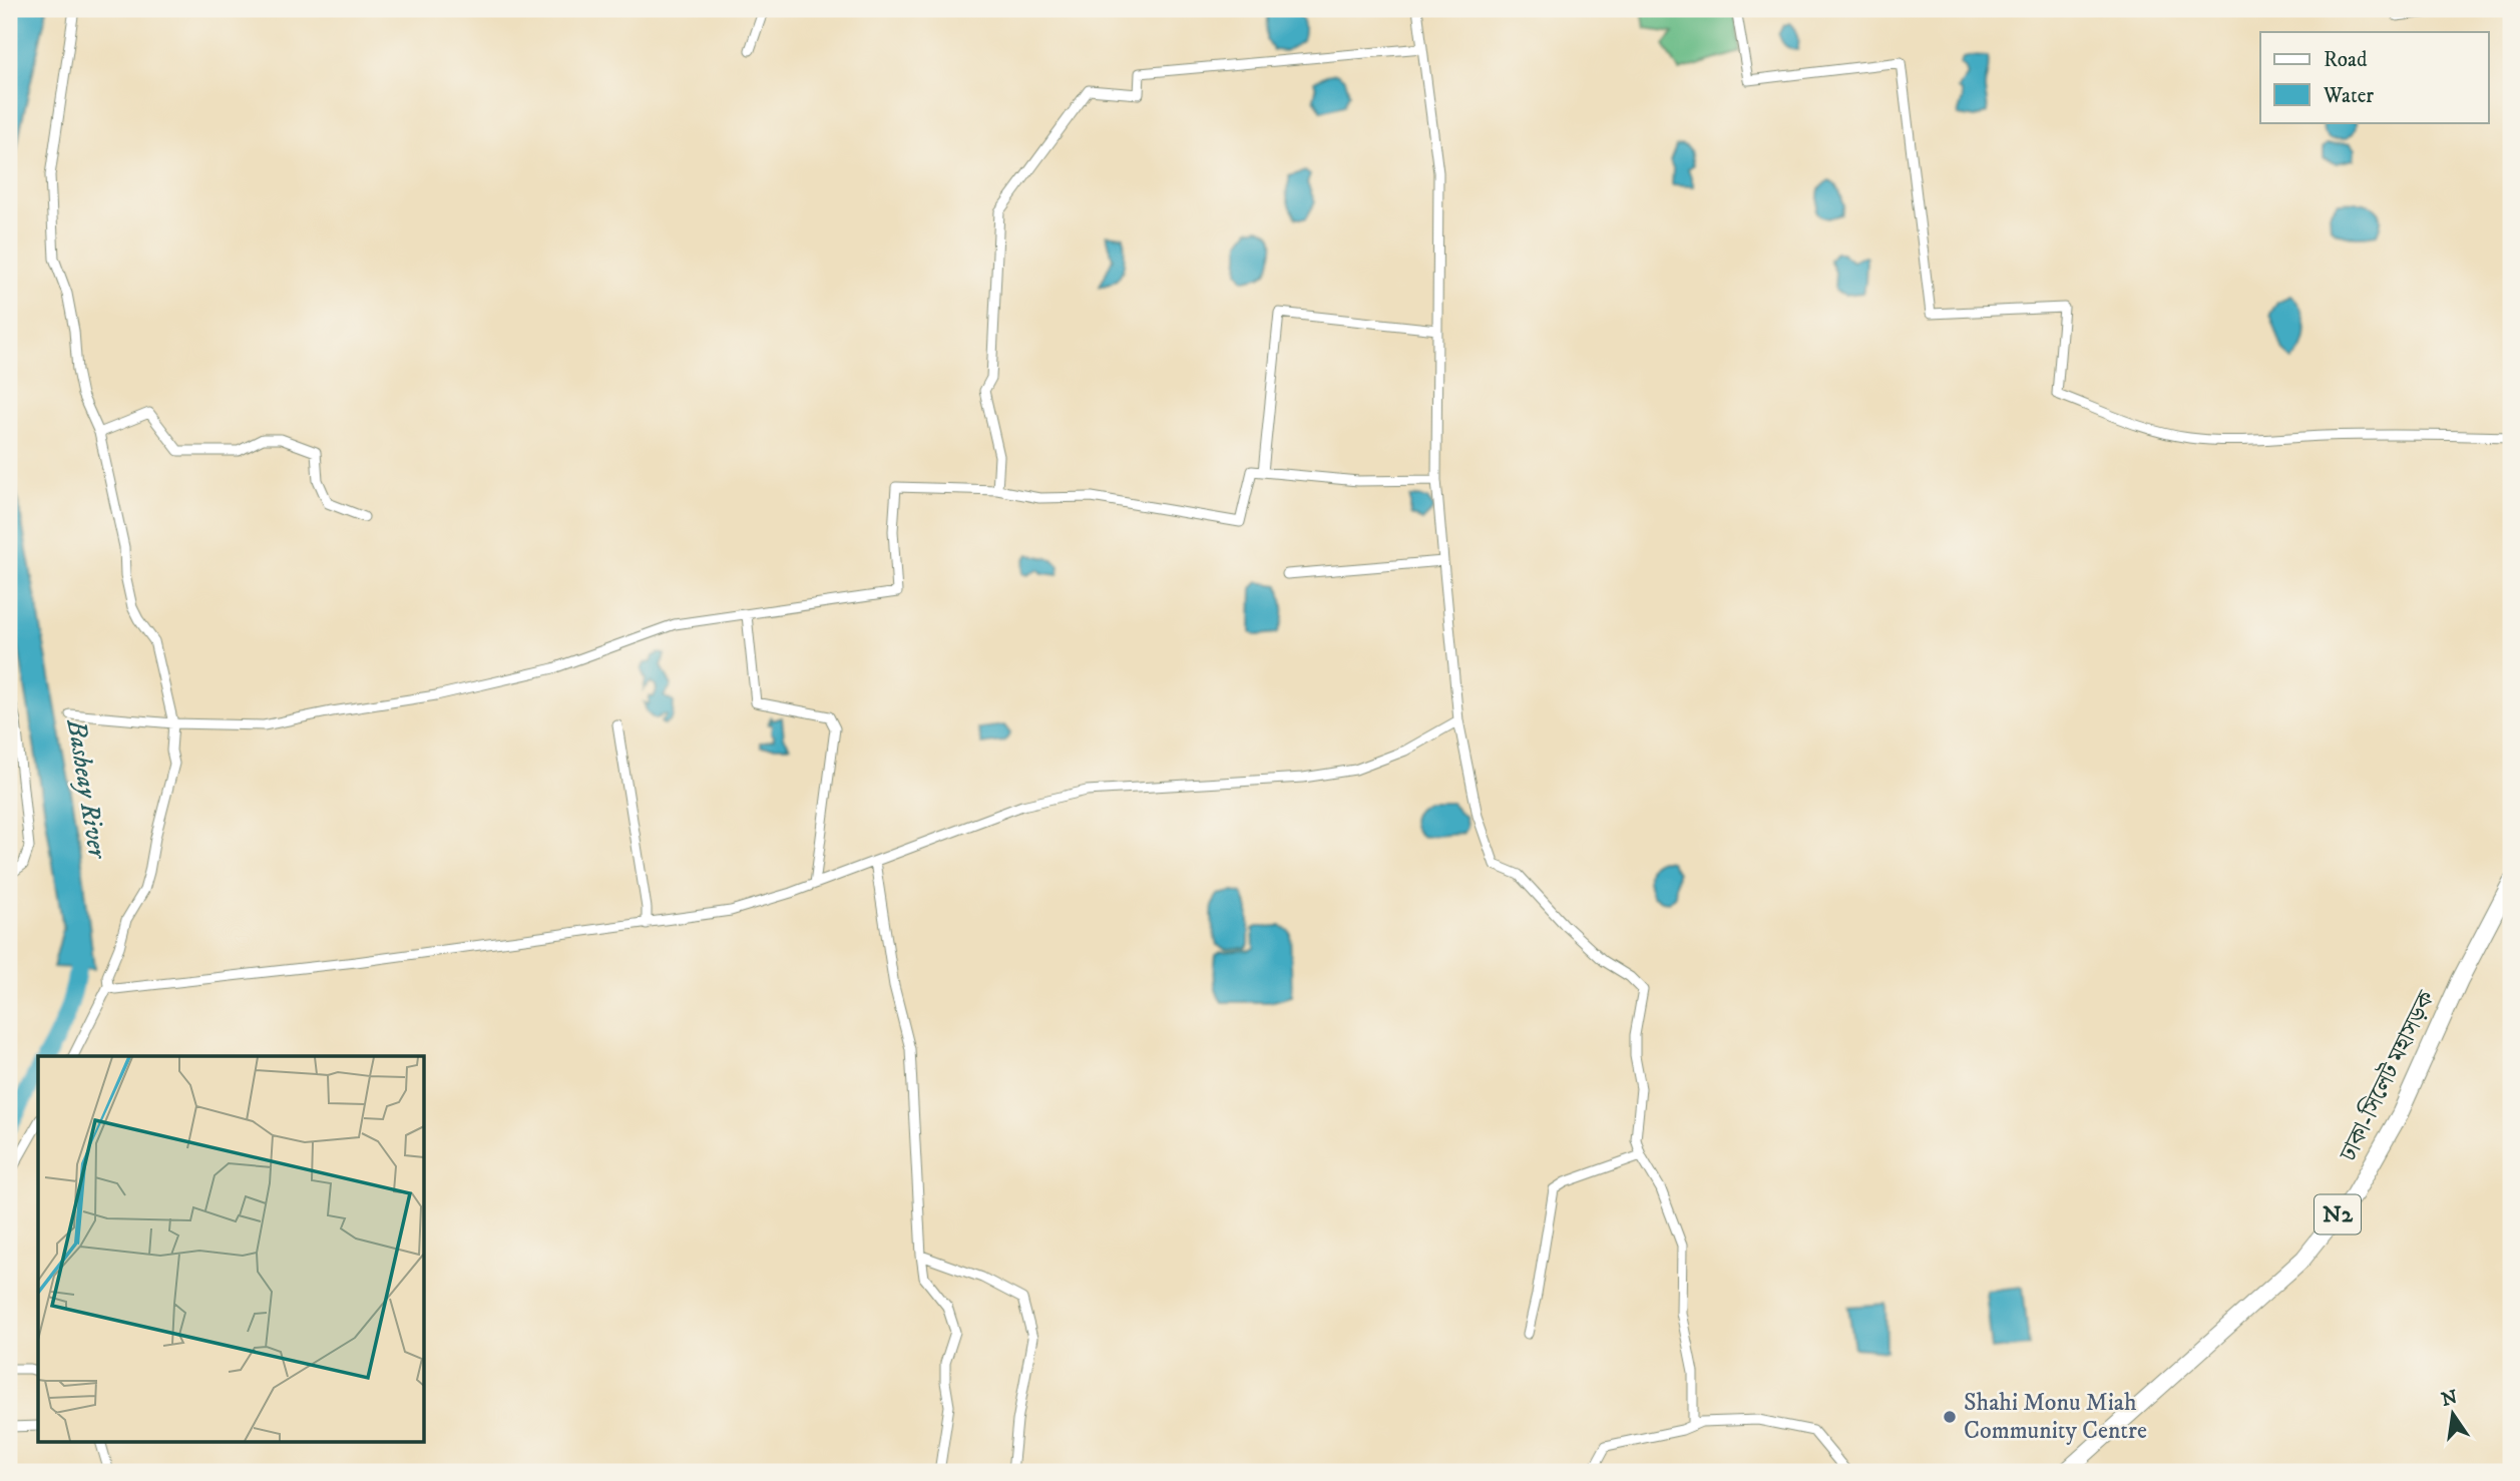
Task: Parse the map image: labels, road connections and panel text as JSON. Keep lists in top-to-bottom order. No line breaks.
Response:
{"streets":{"highway":["ঢাকা-সিলেট মহাসড়ক","N2"]},"water":["Basheay River"],"places":["Shahi Monu Miah Community Centre"],"legend":["Road","Water"],"north":"top"}
